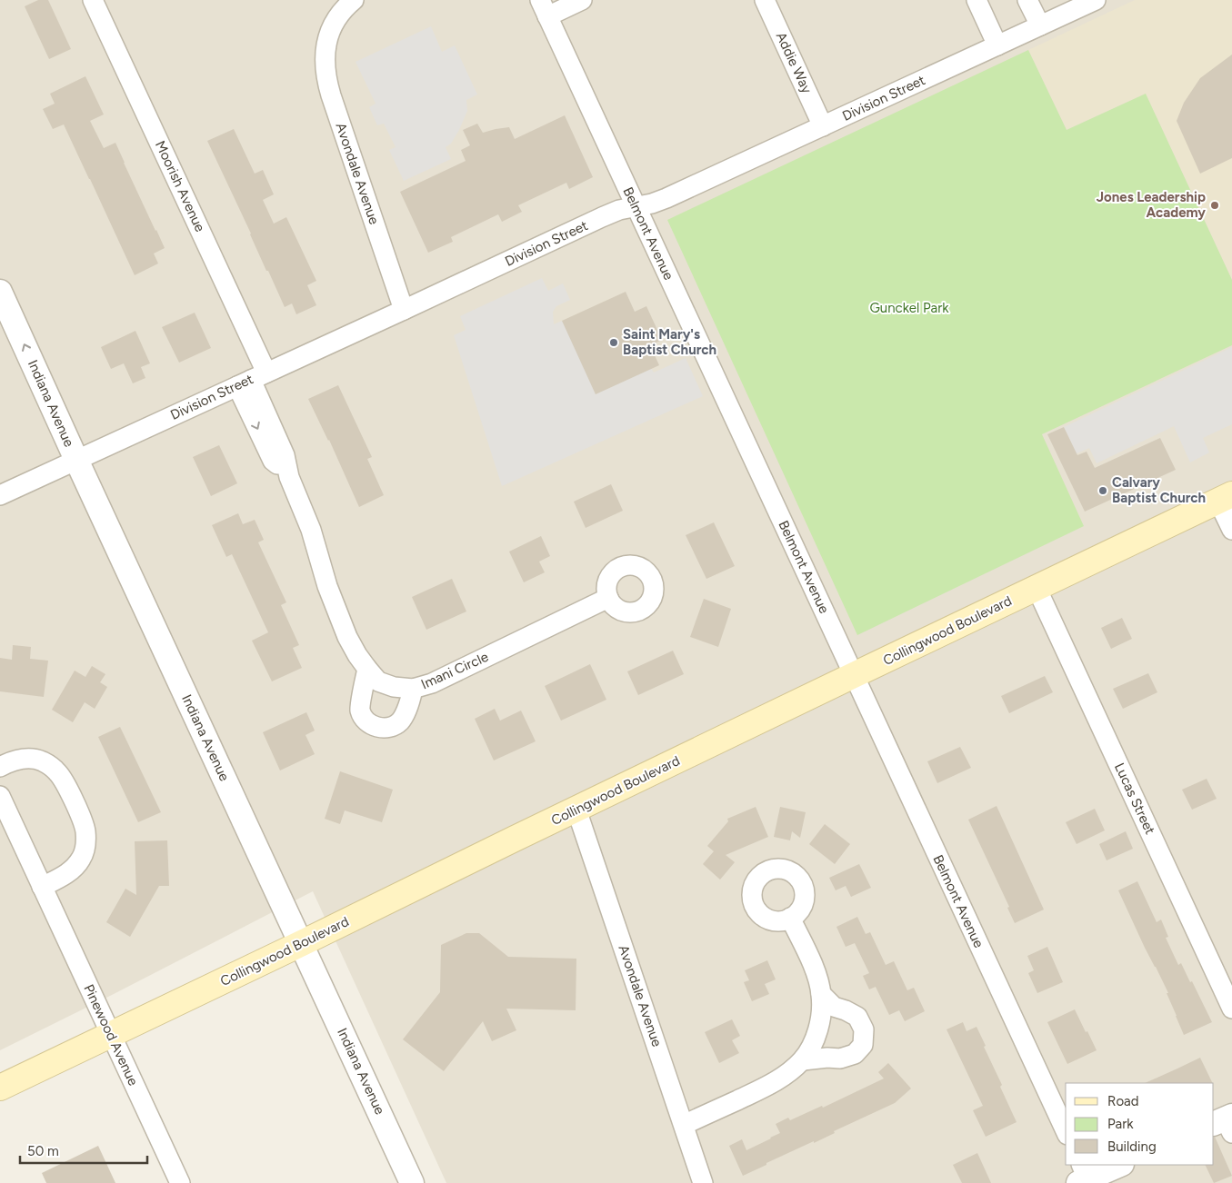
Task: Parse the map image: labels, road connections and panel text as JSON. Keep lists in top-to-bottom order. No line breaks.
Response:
{"streets":{"main road":["Collingwood Boulevard"],"street":["Addie Way","Division Street","Avondale Avenue","Moorish Avenue","Belmont Avenue","Indiana Avenue","Imani Circle","Lucas Street","Pinewood Avenue"]},"crossings":[["Addie Way","Division Street"],["Division Street","Avondale Avenue"],["Division Street","Moorish Avenue"],["Division Street","Belmont Avenue"],["Division Street","Indiana Avenue"],["Division Street","Imani Circle"],["Avondale Avenue","Collingwood Boulevard"],["Moorish Avenue","Imani Circle"],["Belmont Avenue","Collingwood Boulevard"],["Indiana Avenue","Collingwood Boulevard"],["Collingwood Boulevard","Lucas Street"],["Collingwood Boulevard","Pinewood Avenue"]],"parks":["Gunckel Park"],"places":["Jones Leadership Academy","Saint Mary's Baptist Church","Calvary Baptist Church"],"legend":["Road","Park","Building"],"scale_bar":"50 m"}
